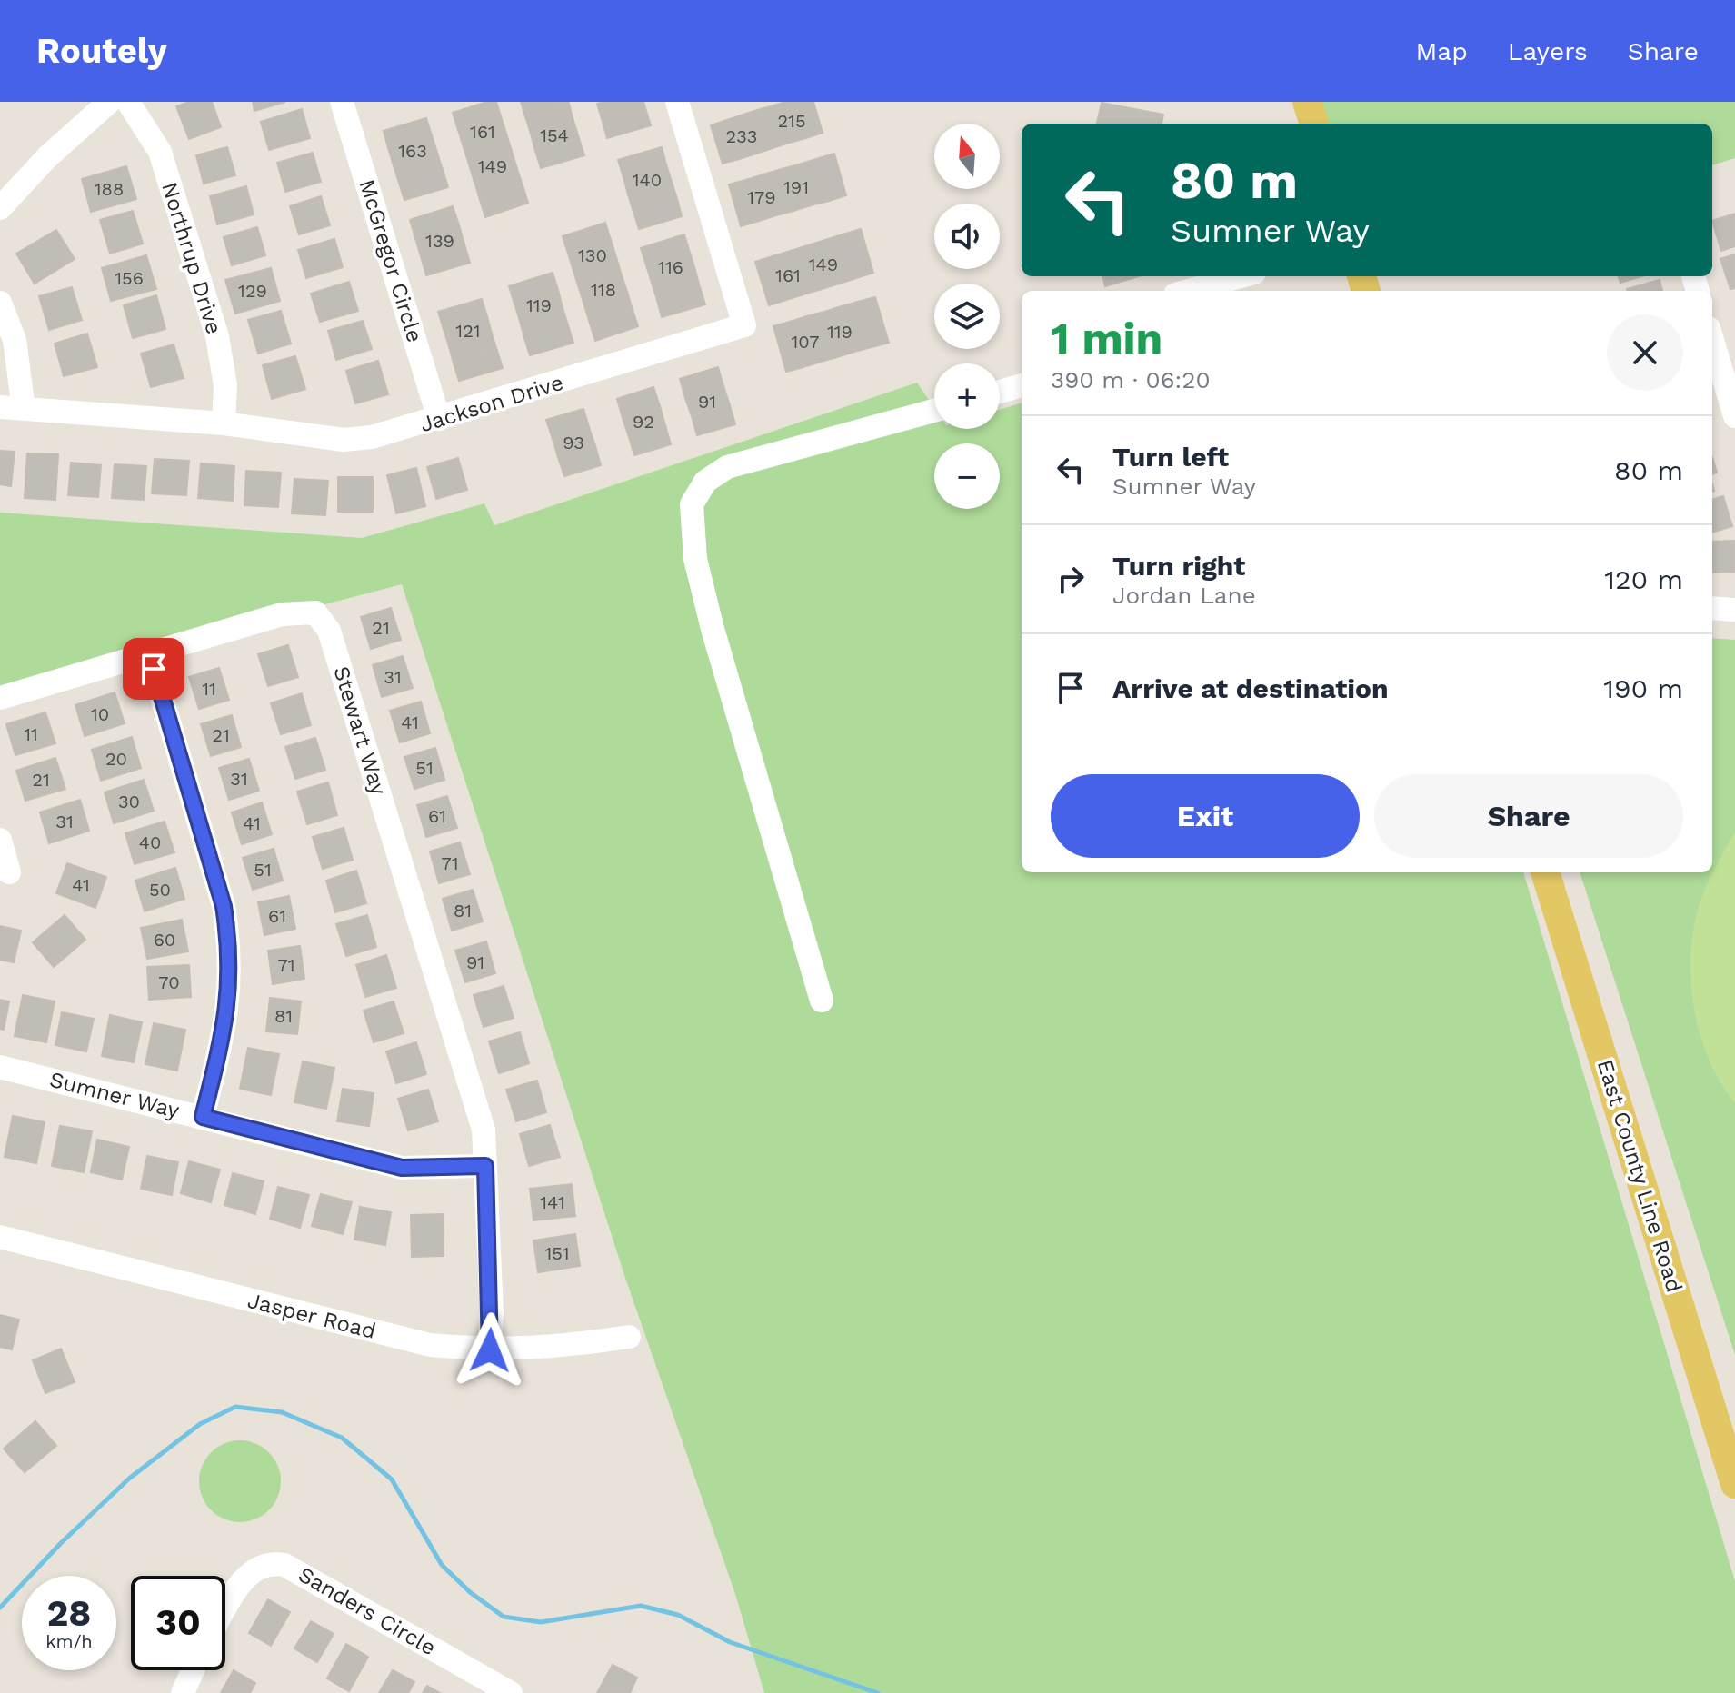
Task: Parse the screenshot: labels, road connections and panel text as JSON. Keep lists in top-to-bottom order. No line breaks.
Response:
{"streets":{"main road":["East County Line Road"],"street":["Northrup Drive","McGregor Circle","Jackson Drive","Stewart Way","Sumner Way","Jasper Road","Sanders Circle"]},"crossings":[["Northrup Drive","Jackson Drive"],["McGregor Circle","Jackson Drive"],["Stewart Way","Sumner Way"]],"house_numbers":["215","161","154","233","163","149","140","191","188","179","139","130","149","116","161","156","118","129","119","121","119","107","91","92","93","21","31","11","10","41","11","21","20","51","31","21","30","61","31","41","40","71","51","41","50","81","61","60","91","71","70","81","141","151"],"north":"top","page":{"header":"Routely","nav":["Map","Layers","Share"],"map_buttons":["+","−"],"turn":["80 m","Sumner Way"],"heading":["1 min","390 m · 06:20"],"list":[{"name":"Turn left","note":"Sumner Way","value":"80 m"},{"name":"Turn right","note":"Jordan Lane","value":"120 m"},{"name":"Arrive at destination","value":"190 m"}],"buttons":["Exit","Share"],"speed":"28 km/h","limit":"30"}}
